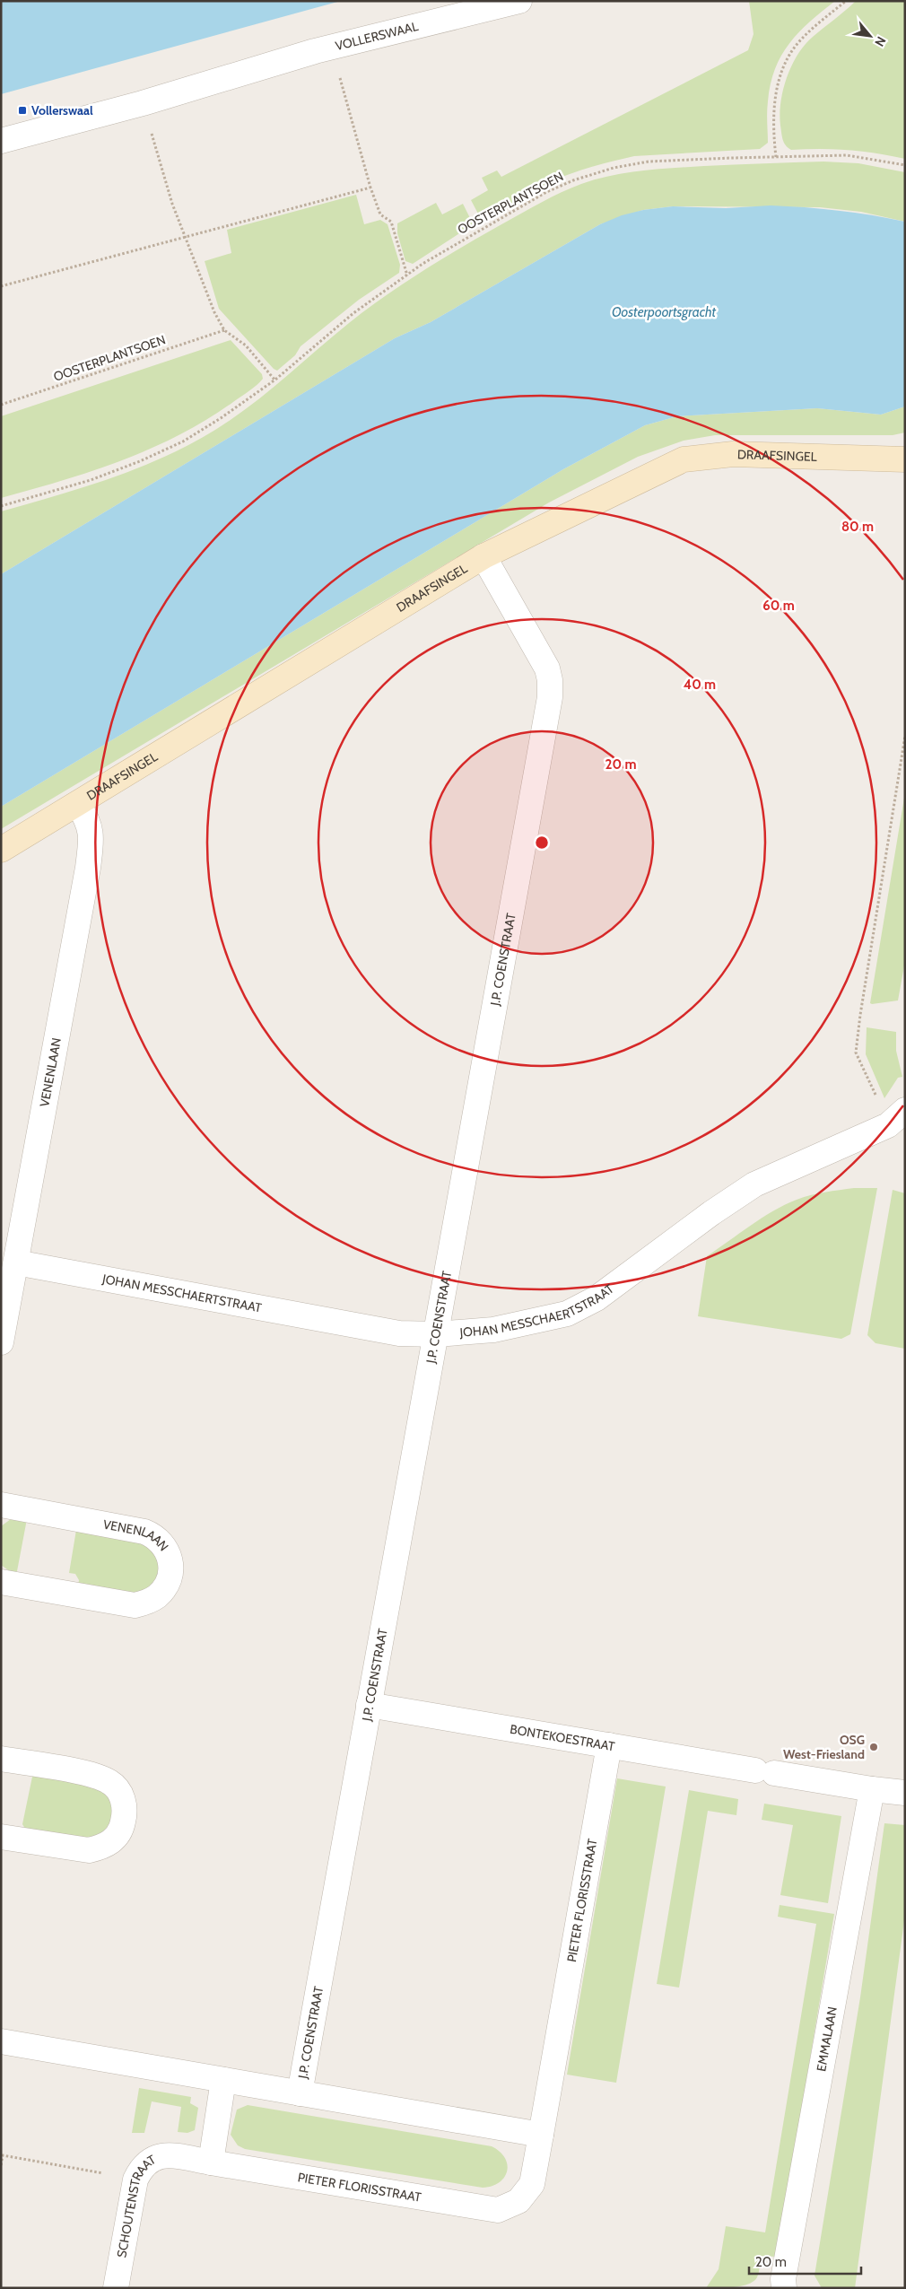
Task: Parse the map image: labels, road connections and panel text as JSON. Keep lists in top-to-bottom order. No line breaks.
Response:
{"streets":{"street":["VOLLERSWAAL","DRAAFSINGEL","J.P. COENSTRAAT","VENENLAAN","JOHAN MESSCHAERTSTRAAT","BONTEKOESTRAAT","PIETER FLORISSTRAAT","EMMALAAN","SCHOUTENSTRAAT"],"path":["OOSTERPLANTSOEN"]},"crossings":[["DRAAFSINGEL","J.P. COENSTRAAT"],["DRAAFSINGEL","VENENLAAN"],["J.P. COENSTRAAT","JOHAN MESSCHAERTSTRAAT"],["J.P. COENSTRAAT","BONTEKOESTRAAT"],["VENENLAAN","JOHAN MESSCHAERTSTRAAT"],["BONTEKOESTRAAT","PIETER FLORISSTRAAT"],["BONTEKOESTRAAT","EMMALAAN"],["PIETER FLORISSTRAAT","SCHOUTENSTRAAT"]],"water":["Oosterpoortsgracht"],"places":{"transit":["Vollerswaal"],"other":["OSG West-Friesland"]},"scale_bar":"20 m","north":"bottom right","rings":["80 m","60 m","40 m","20 m"]}
